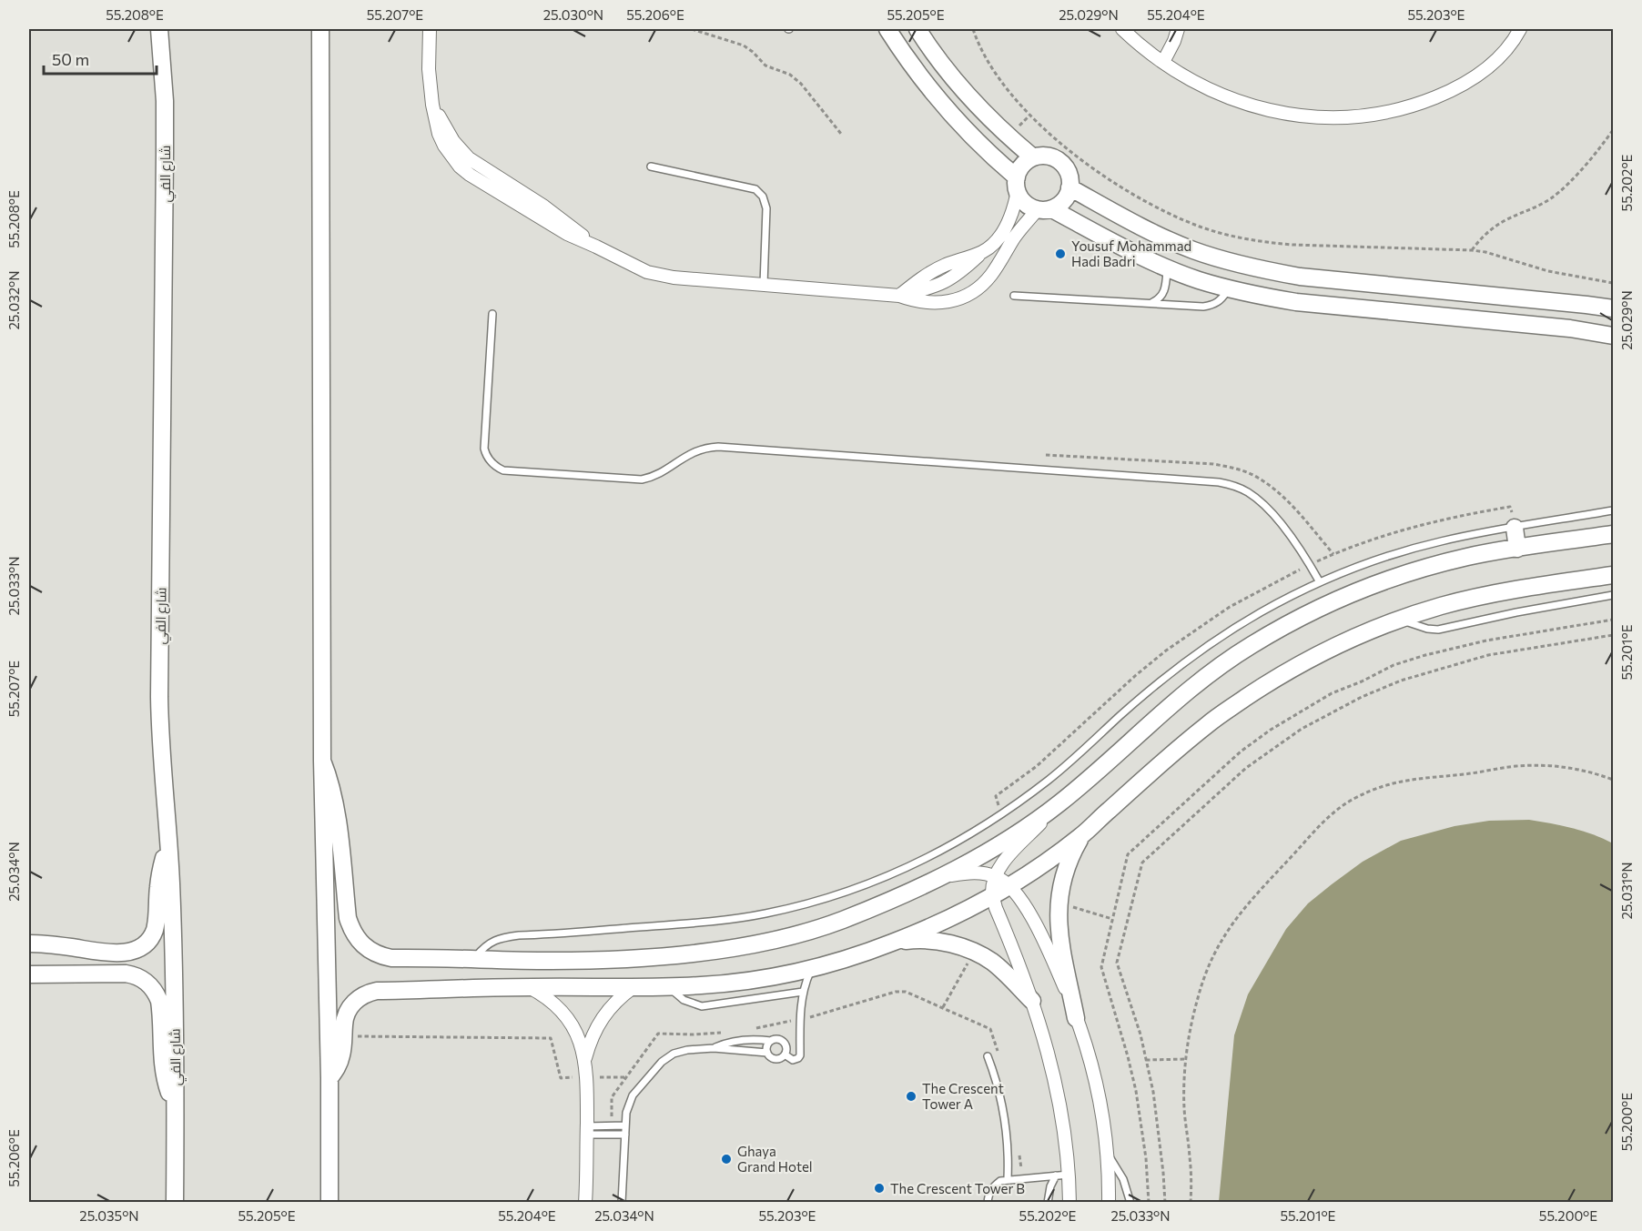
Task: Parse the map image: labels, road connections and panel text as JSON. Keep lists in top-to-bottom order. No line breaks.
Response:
{"streets":{"street":["شارع الفي"]},"places":["Yousuf Mohammad Hadi Badri","The Crescent Tower A","Ghaya Grand Hotel","The Crescent Tower B"],"scale_bar":"50 m","coordinates":["55.208°E","55.207°E","25.030°N","55.206°E","55.205°E","25.029°N","55.204°E","55.203°E","55.202°E","25.032°N","25.033°N","55.201°E","25.034°N","25.031°N","55.200°E","25.035°N"]}
